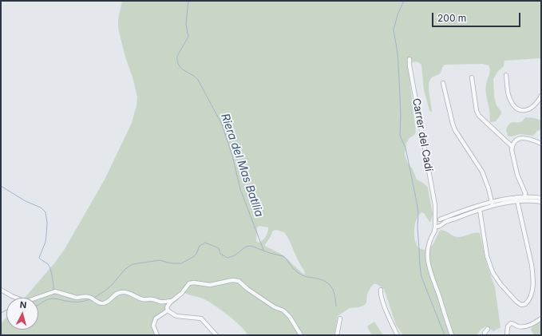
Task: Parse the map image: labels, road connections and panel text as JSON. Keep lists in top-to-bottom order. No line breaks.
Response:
{"streets":{"street":["Carrer del Cadí"]},"water":["Riera del Mas Batllia"],"scale_bar":"200 m","north":"top"}
